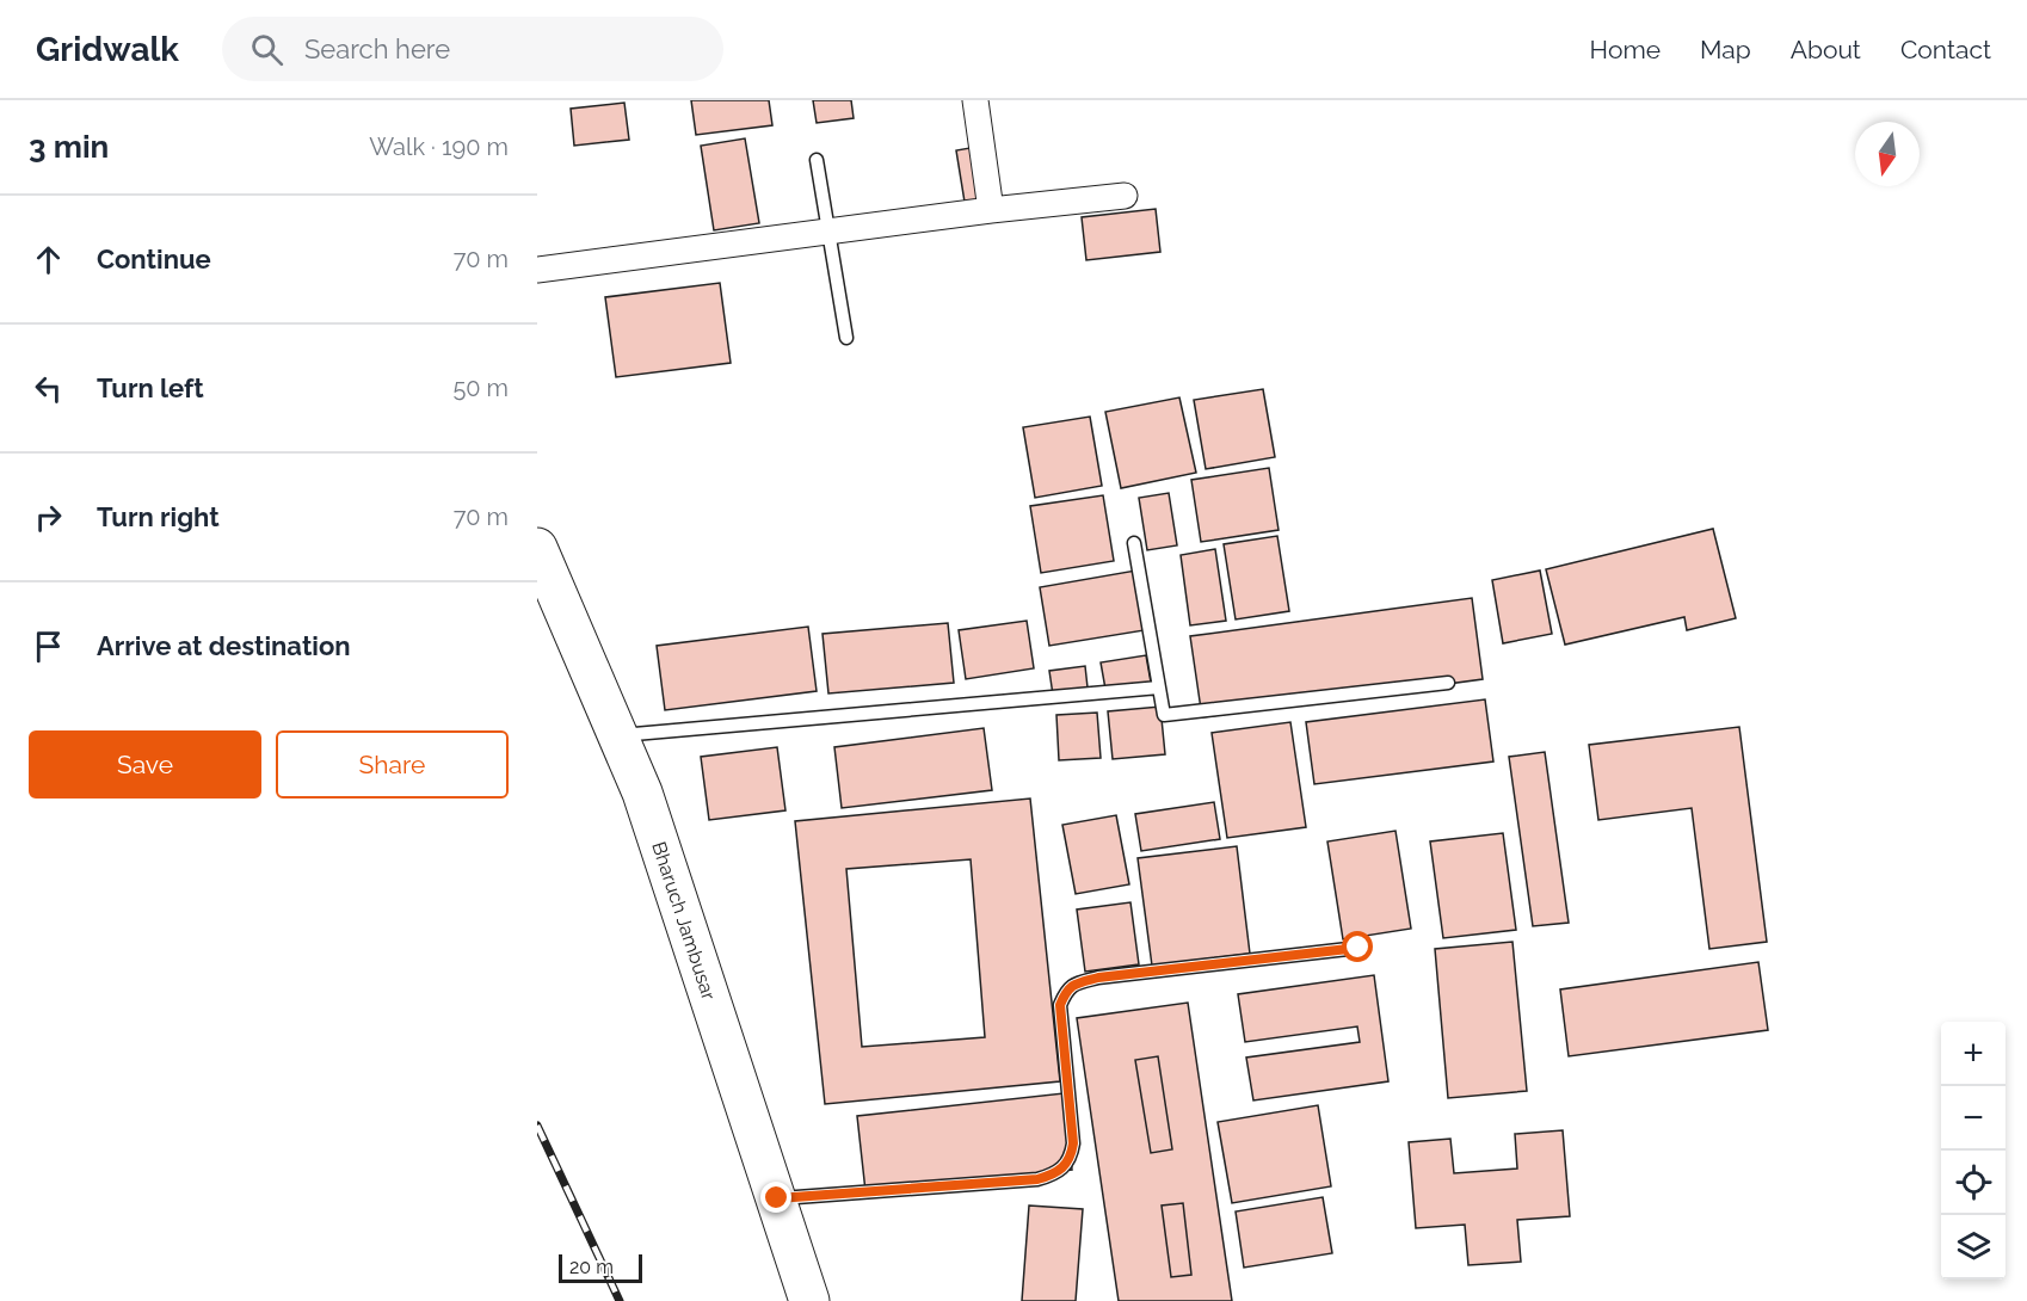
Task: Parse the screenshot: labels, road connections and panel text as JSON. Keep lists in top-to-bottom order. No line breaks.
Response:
{"streets":{"highway":["Bharuch Jambusar"]},"scale_bar":"20 m","north":"bottom","page":{"header":"Gridwalk","search":"Search here","nav":["Home","Map","About","Contact"],"heading":["3 min","Walk · 190 m"],"list":[["Continue","70 m"],["Turn left","50 m"],["Turn right","70 m"],"Arrive at destination"],"buttons":["Save","Share"],"map_buttons":["+","−"],"scale":"20 m"}}
